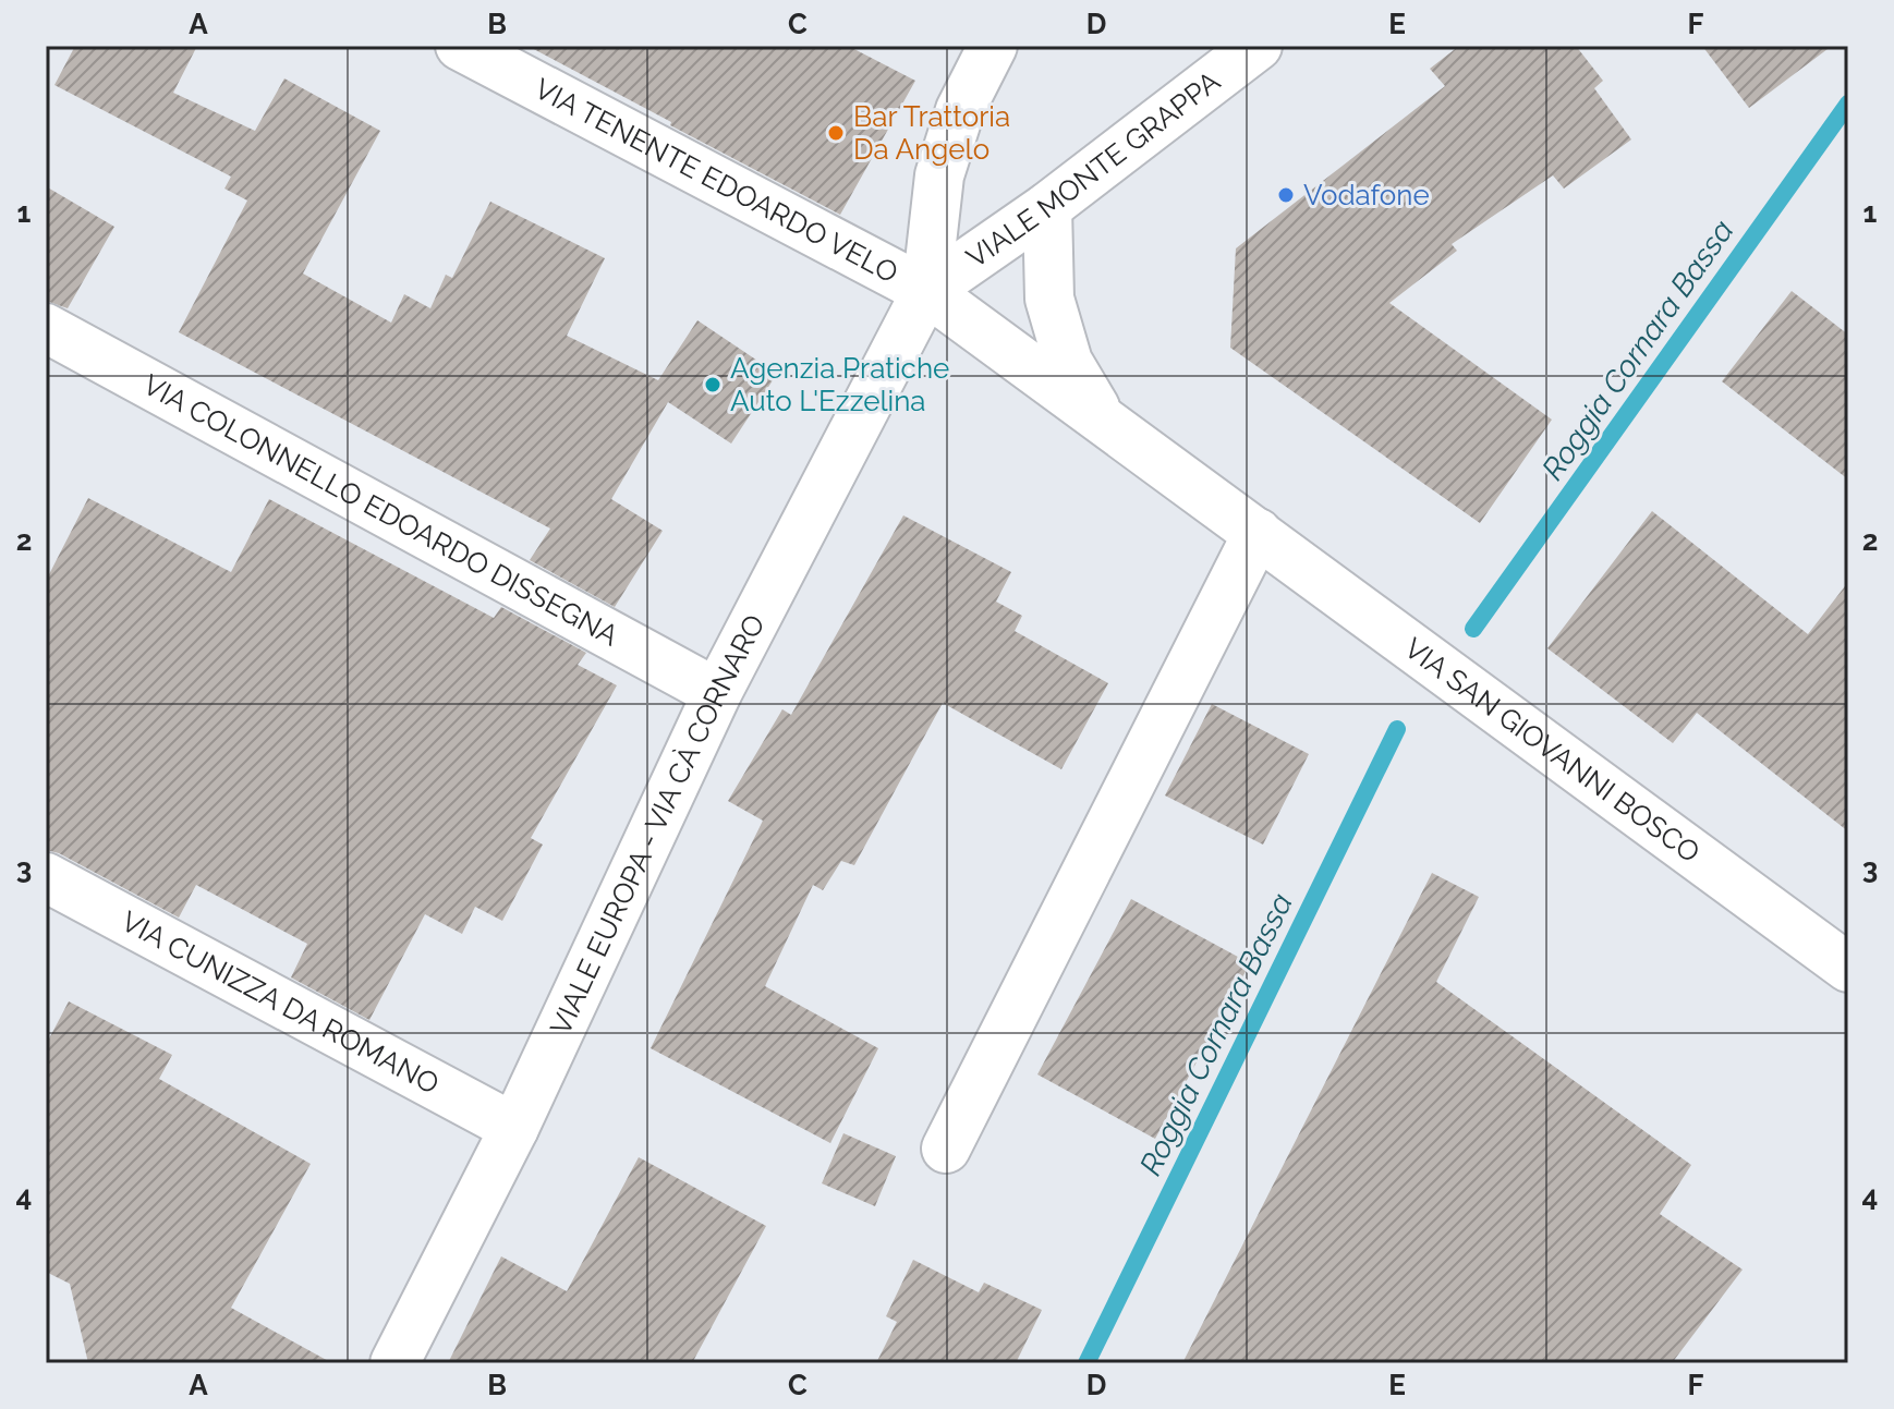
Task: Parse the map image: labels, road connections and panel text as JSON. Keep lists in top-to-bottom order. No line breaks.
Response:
{"streets":{"street":["VIALE MONTE GRAPPA","VIA TENENTE EDOARDO VELO","VIA COLONNELLO EDOARDO DISSEGNA","VIA SAN GIOVANNI BOSCO","VIALE EUROPA - VIA CÀ CORNARO","VIA CUNIZZA DA ROMANO"]},"crossings":[["VIALE MONTE GRAPPA","VIA TENENTE EDOARDO VELO"],["VIALE MONTE GRAPPA","VIA SAN GIOVANNI BOSCO"],["VIALE MONTE GRAPPA","VIALE EUROPA - VIA CÀ CORNARO"],["VIA TENENTE EDOARDO VELO","VIA SAN GIOVANNI BOSCO"],["VIA TENENTE EDOARDO VELO","VIALE EUROPA - VIA CÀ CORNARO"],["VIA COLONNELLO EDOARDO DISSEGNA","VIALE EUROPA - VIA CÀ CORNARO"],["VIA SAN GIOVANNI BOSCO","VIALE EUROPA - VIA CÀ CORNARO"],["VIALE EUROPA - VIA CÀ CORNARO","VIA CUNIZZA DA ROMANO"]],"water":["Roggia Cornara Bassa"],"places":["Bar Trattoria Da Angelo","Vodafone","Agenzia Pratiche Auto L'Ezzelina"],"grid":{"columns":["A","B","C","D","E","F"],"rows":["1","2","3","4"]}}
